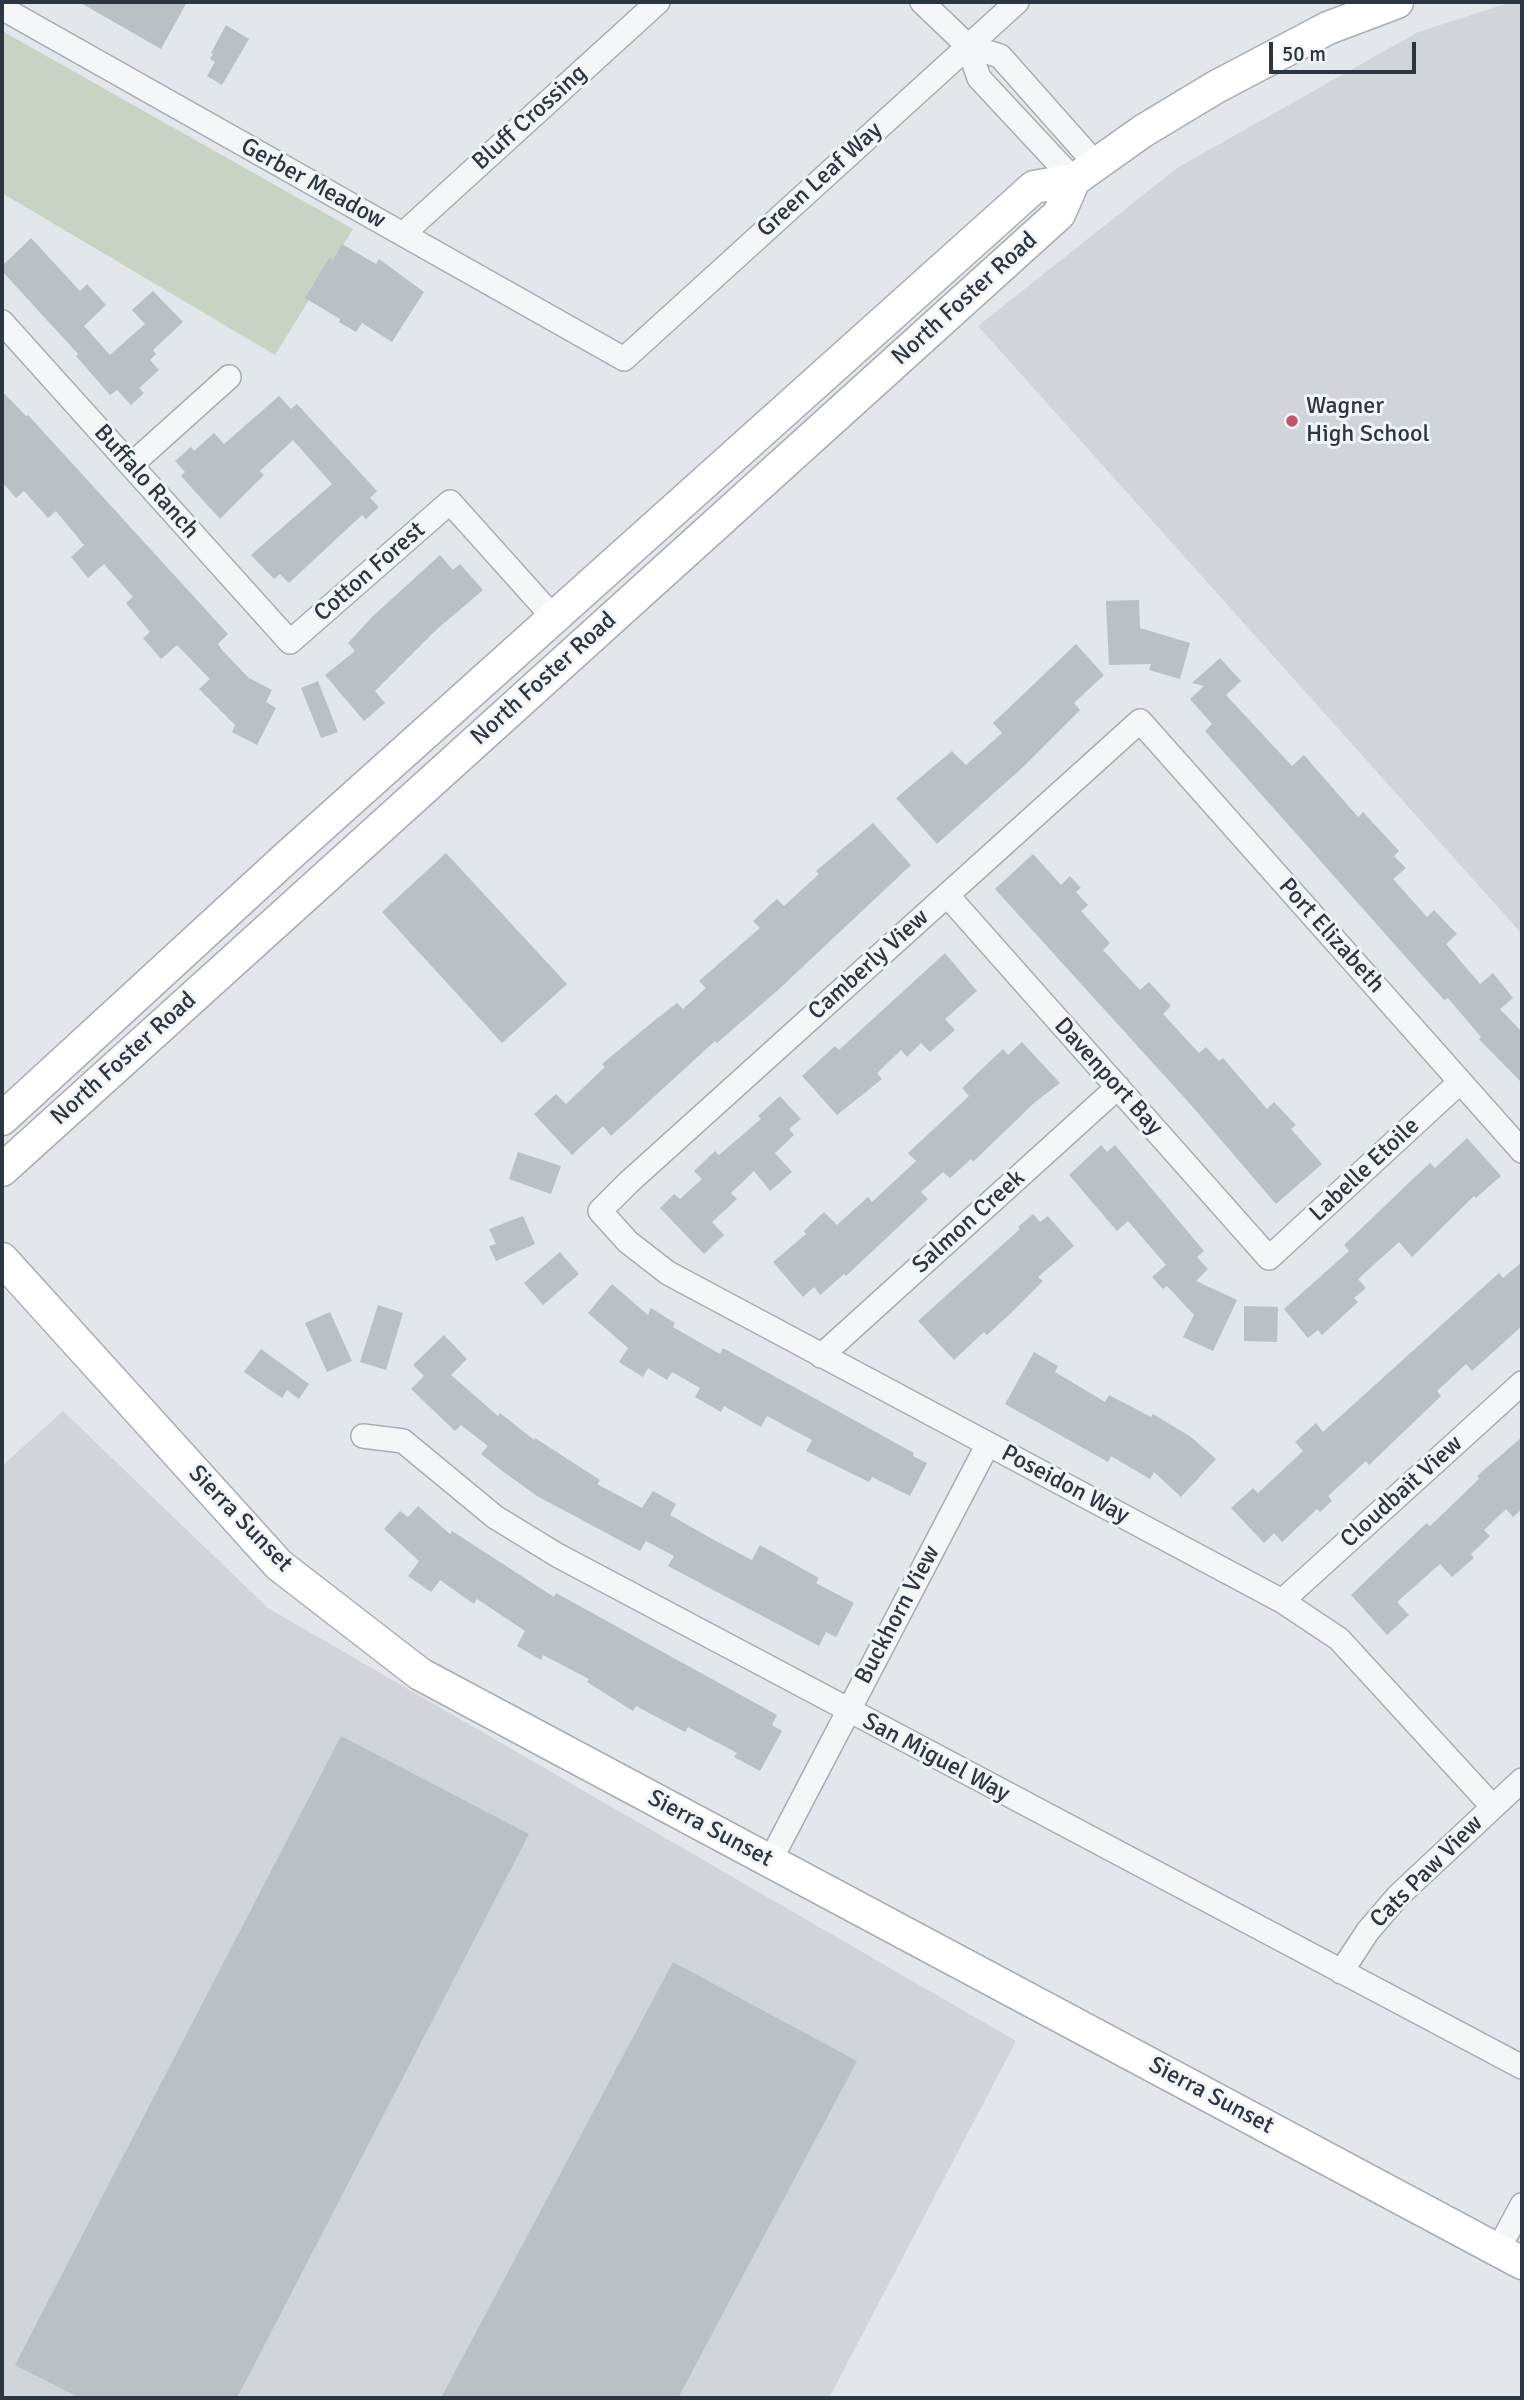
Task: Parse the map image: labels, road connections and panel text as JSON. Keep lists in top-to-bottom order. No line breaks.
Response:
{"streets":{"main road":["North Foster Road","Sierra Sunset"],"street":["Bluff Crossing","Green Leaf Way","Gerber Meadow","Buffalo Ranch","Cotton Forest","Port Elizabeth","Camberly View","Davenport Bay","Labelle Etoile","Salmon Creek","Poseidon Way","Cloudbait View","Buckhorn View","San Miguel Way","Cats Paw View"]},"crossings":[["Bluff Crossing","Gerber Meadow"],["Green Leaf Way","Gerber Meadow"],["North Foster Road","Cotton Forest"],["Buffalo Ranch","Cotton Forest"],["Port Elizabeth","Camberly View"],["Port Elizabeth","Labelle Etoile"],["Camberly View","Davenport Bay"],["Camberly View","Poseidon Way"],["Davenport Bay","Labelle Etoile"],["Davenport Bay","Salmon Creek"],["Salmon Creek","Poseidon Way"],["Poseidon Way","Cloudbait View"],["Poseidon Way","Buckhorn View"],["Poseidon Way","Cats Paw View"],["Sierra Sunset","Buckhorn View"],["Buckhorn View","San Miguel Way"],["San Miguel Way","Cats Paw View"]],"places":["Wagner High School"],"scale_bar":"50 m"}
